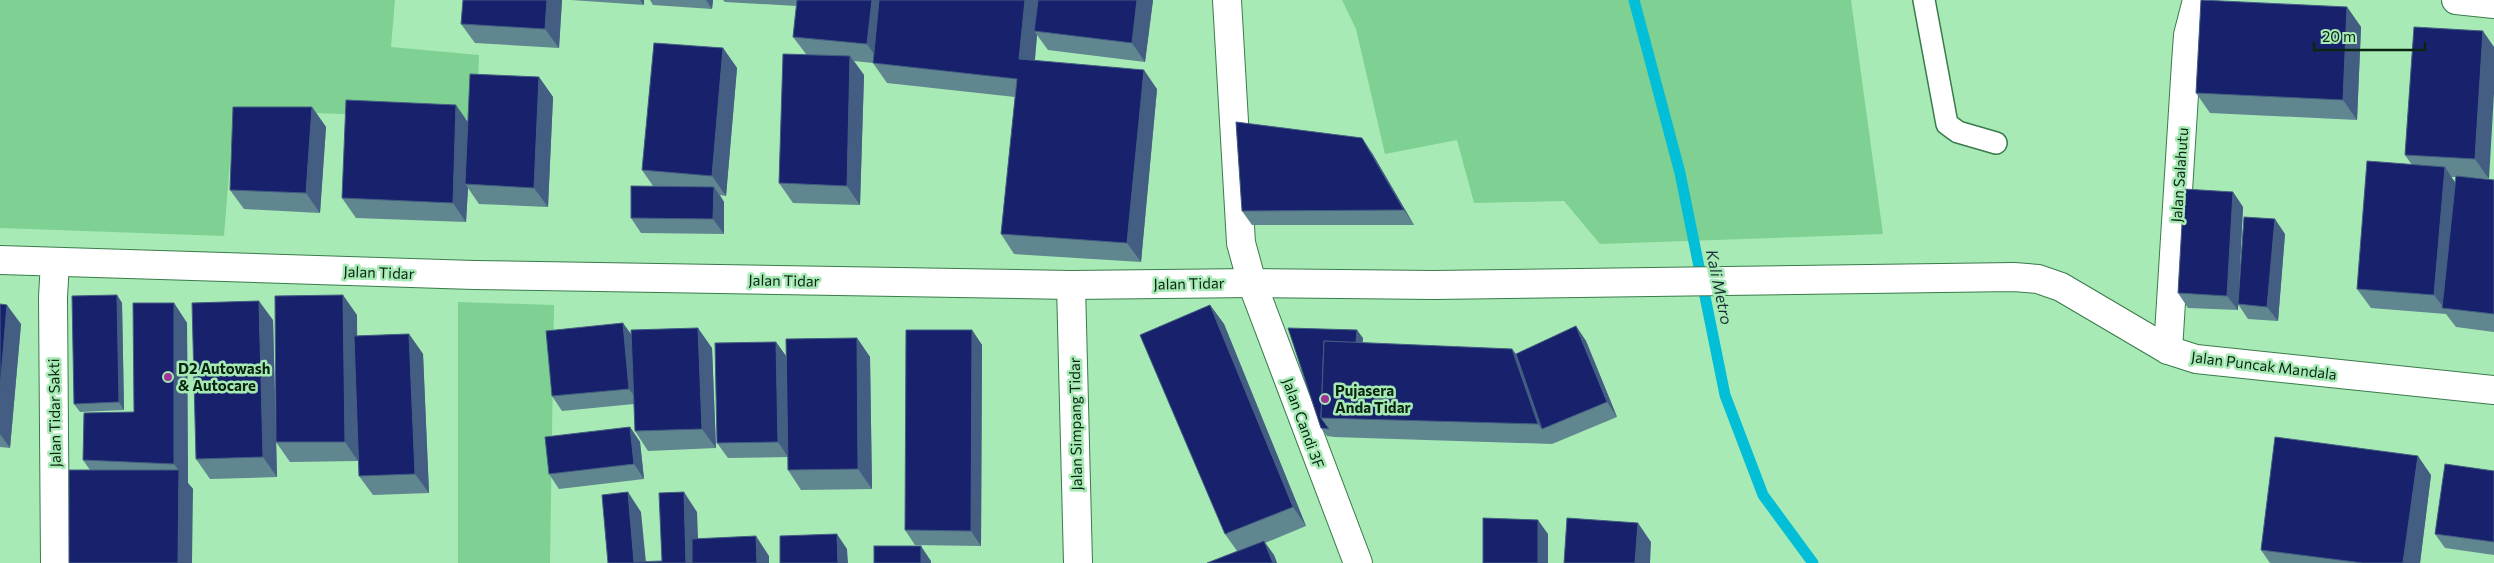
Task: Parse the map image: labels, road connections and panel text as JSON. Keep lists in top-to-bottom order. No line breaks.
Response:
{"streets":{"main road":["Jalan Salahutu","Jalan Tidar","Jalan Puncak Mandala","Jalan Tidar Sakti","Jalan Candi 3F","Jalan Simpang Tidar"]},"crossings":[["Jalan Salahutu","Jalan Puncak Mandala"],["Jalan Tidar","Jalan Puncak Mandala"],["Jalan Tidar","Jalan Tidar Sakti"],["Jalan Tidar","Jalan Candi 3F"],["Jalan Tidar","Jalan Simpang Tidar"]],"water":["Kali Metro"],"places":["D2 Autowash & Autocare","Pujasera Anda Tidar"],"scale_bar":"20 m"}
